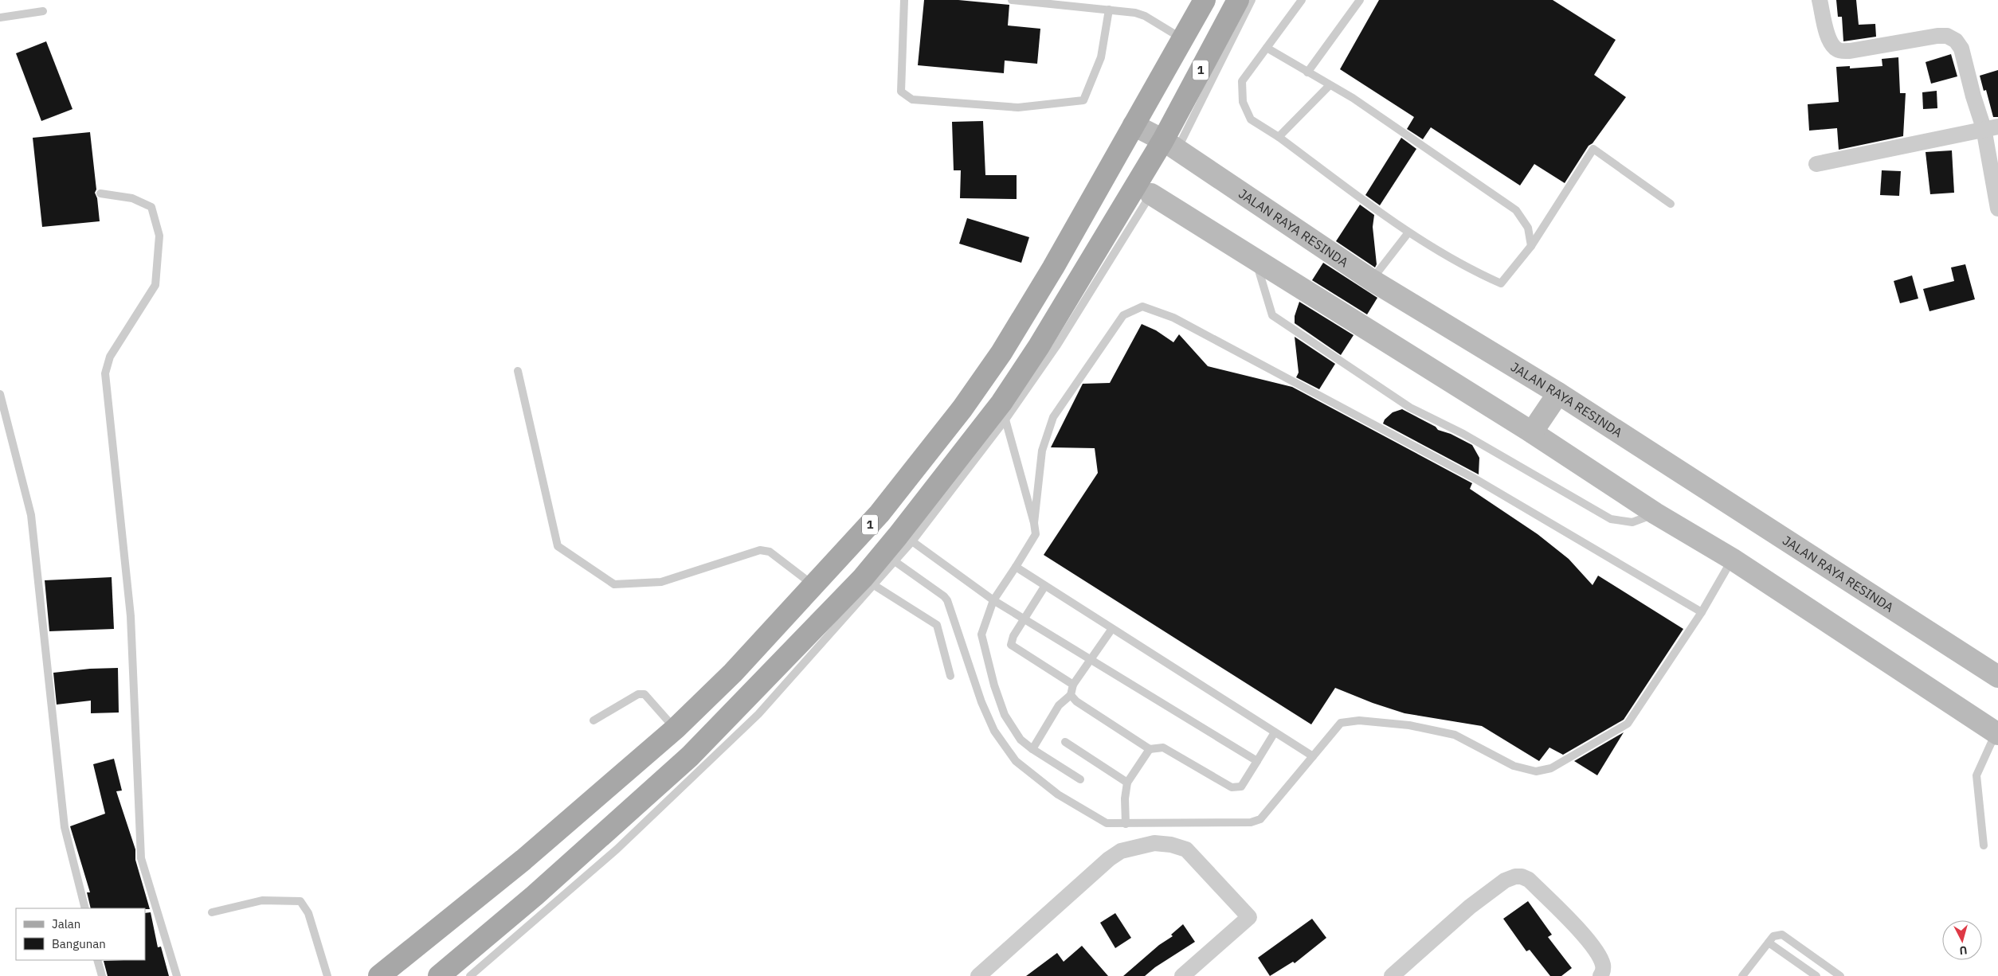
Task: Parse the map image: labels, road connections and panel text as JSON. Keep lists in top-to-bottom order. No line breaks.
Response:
{"streets":{"main road":["1"],"street":["JALAN RAYA RESINDA"]},"crossings":[["1","JALAN RAYA RESINDA"]],"legend":["Jalan","Bangunan"],"north":"bottom"}
